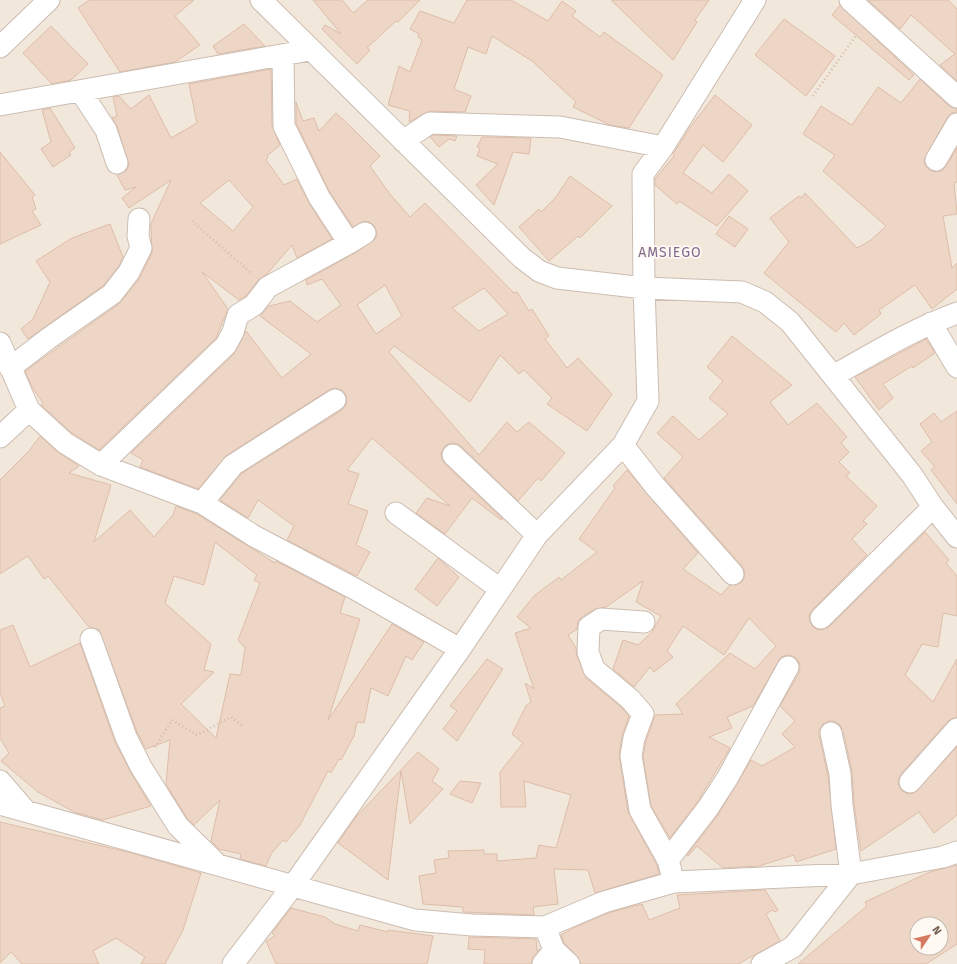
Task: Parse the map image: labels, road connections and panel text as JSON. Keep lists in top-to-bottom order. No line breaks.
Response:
{"districts":["AMSIEGO"],"north":"top right"}
